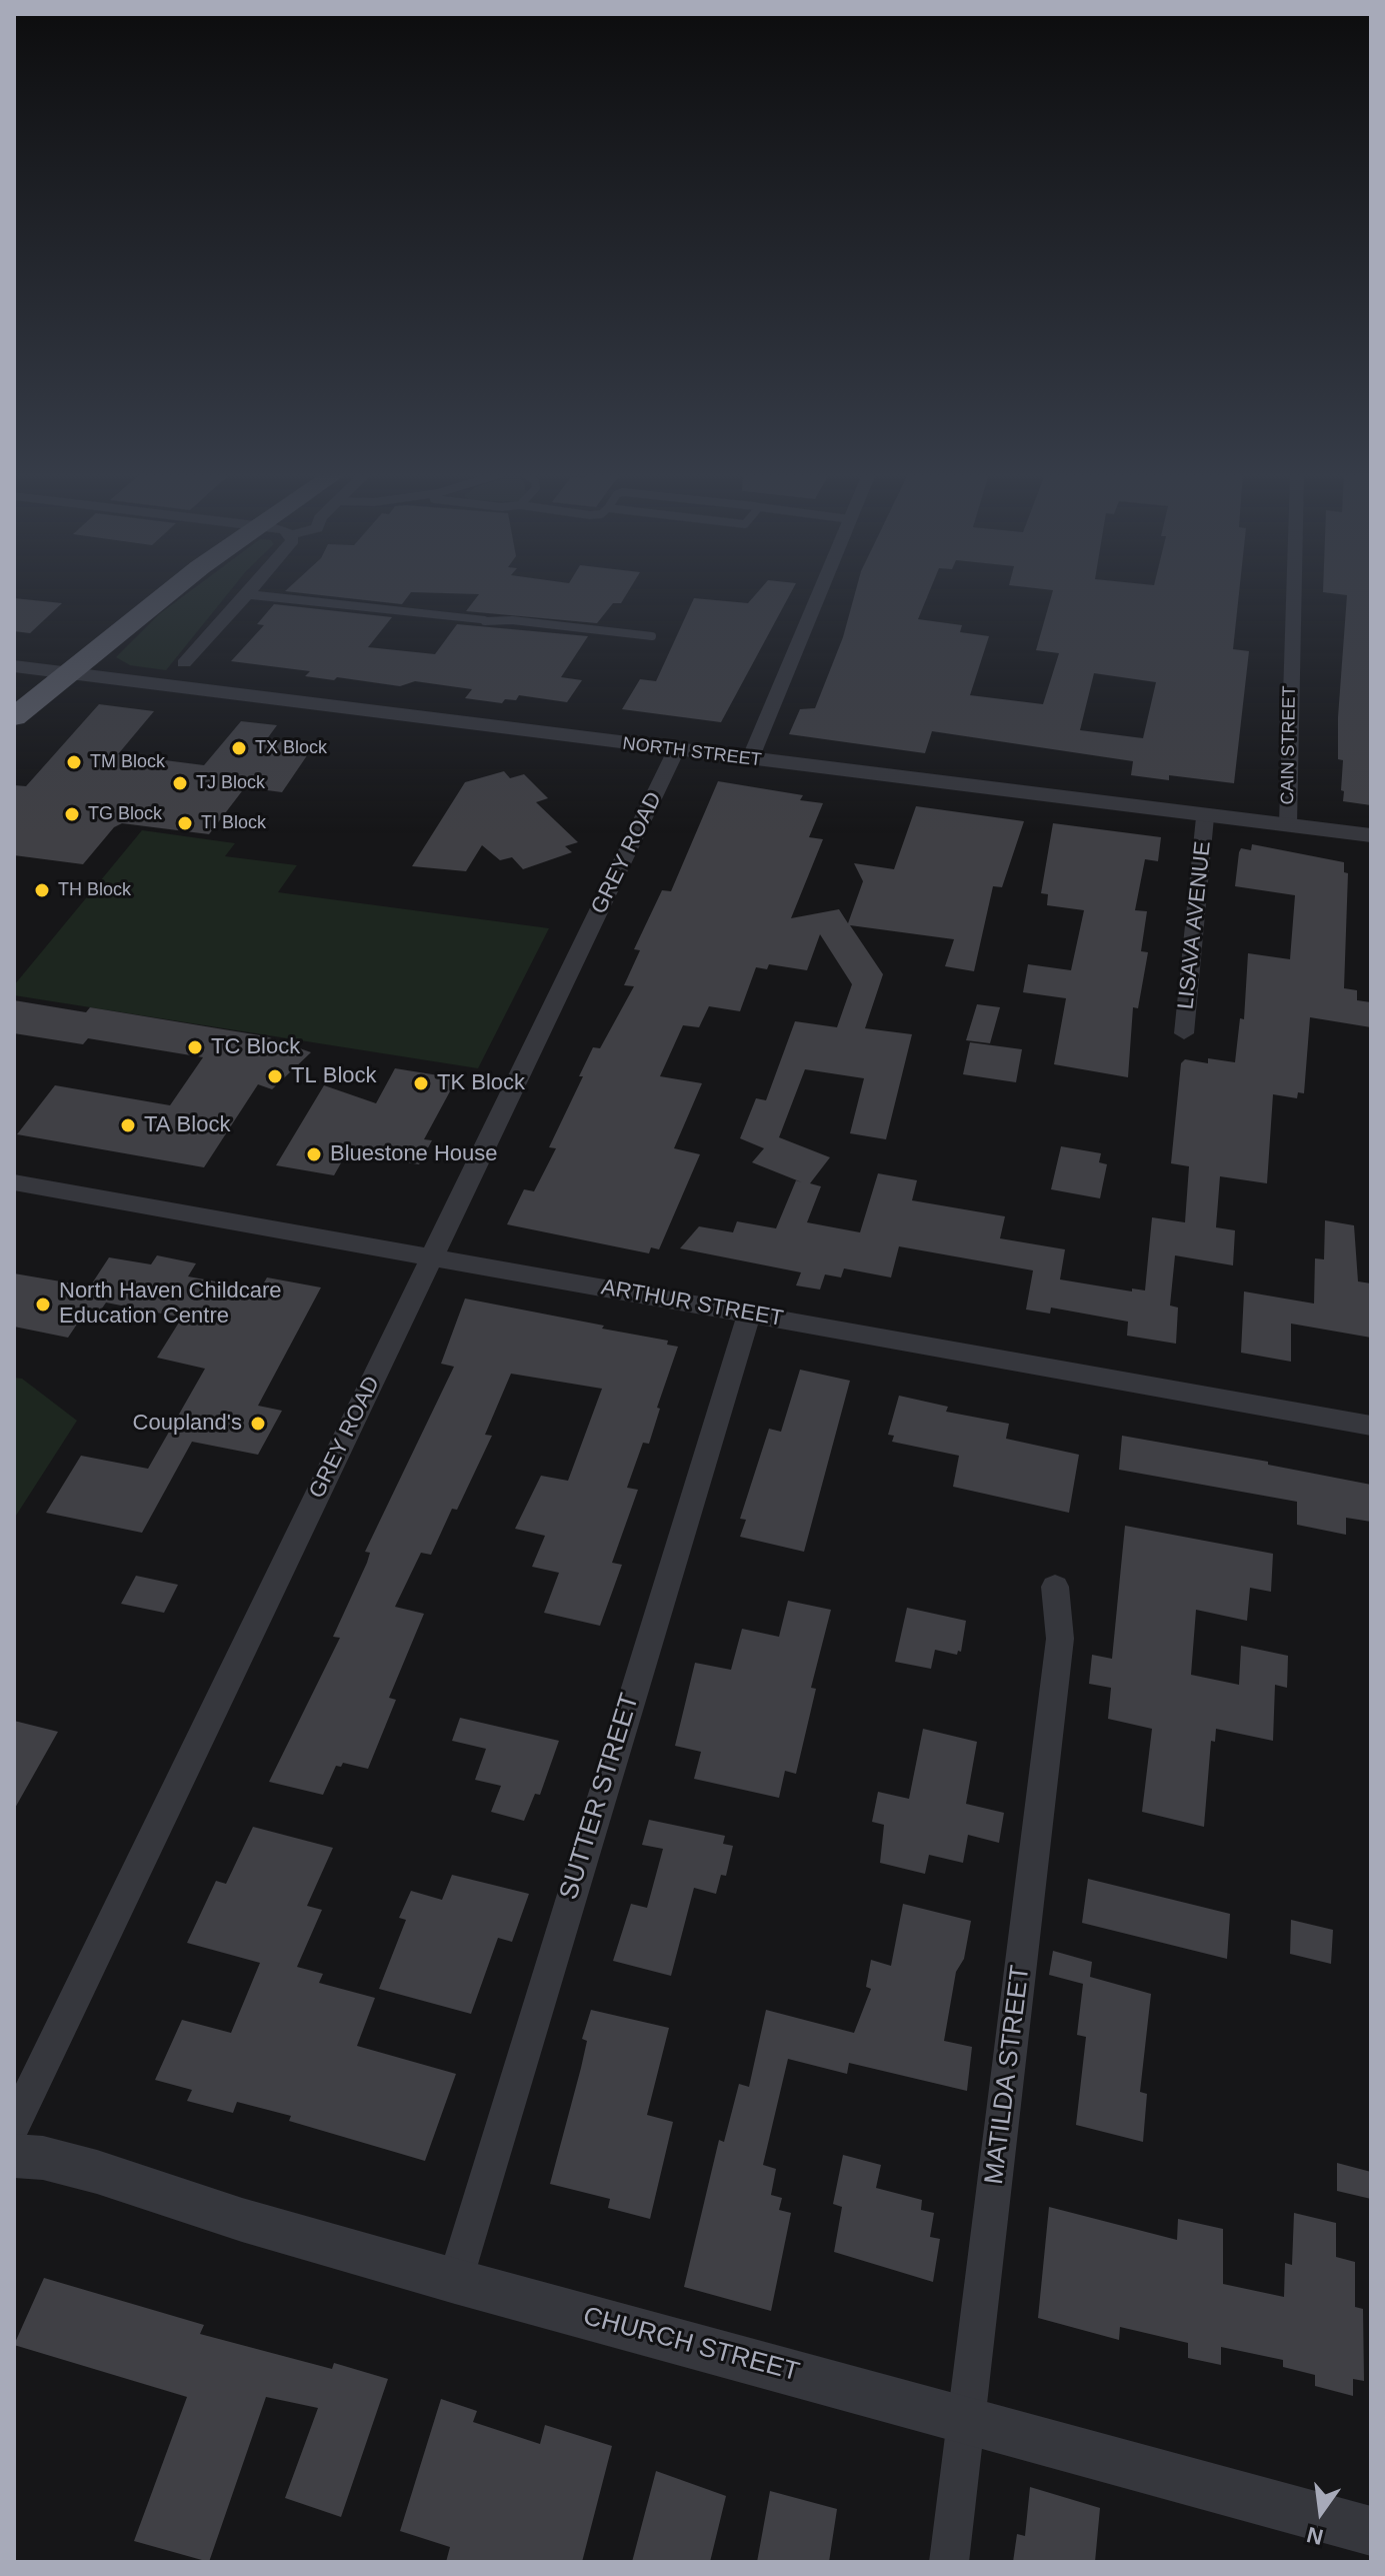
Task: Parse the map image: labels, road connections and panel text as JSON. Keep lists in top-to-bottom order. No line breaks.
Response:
{"streets":{"street":["CAIN STREET","NORTH STREET","GREY ROAD","LISAVA AVENUE","ARTHUR STREET","SUTTER STREET","MATILDA STREET","CHURCH STREET"]},"crossings":[["CAIN STREET","NORTH STREET"],["NORTH STREET","GREY ROAD"],["NORTH STREET","LISAVA AVENUE"],["GREY ROAD","ARTHUR STREET"],["ARTHUR STREET","SUTTER STREET"],["SUTTER STREET","CHURCH STREET"],["MATILDA STREET","CHURCH STREET"]],"places":["TX Block","TM Block","TJ Block","TG Block","TI Block","TH Block","TC Block","TL Block","TK Block","TA Block","Bluestone House","North Haven Childcare Education Centre","Coupland's"],"north":"bottom"}
